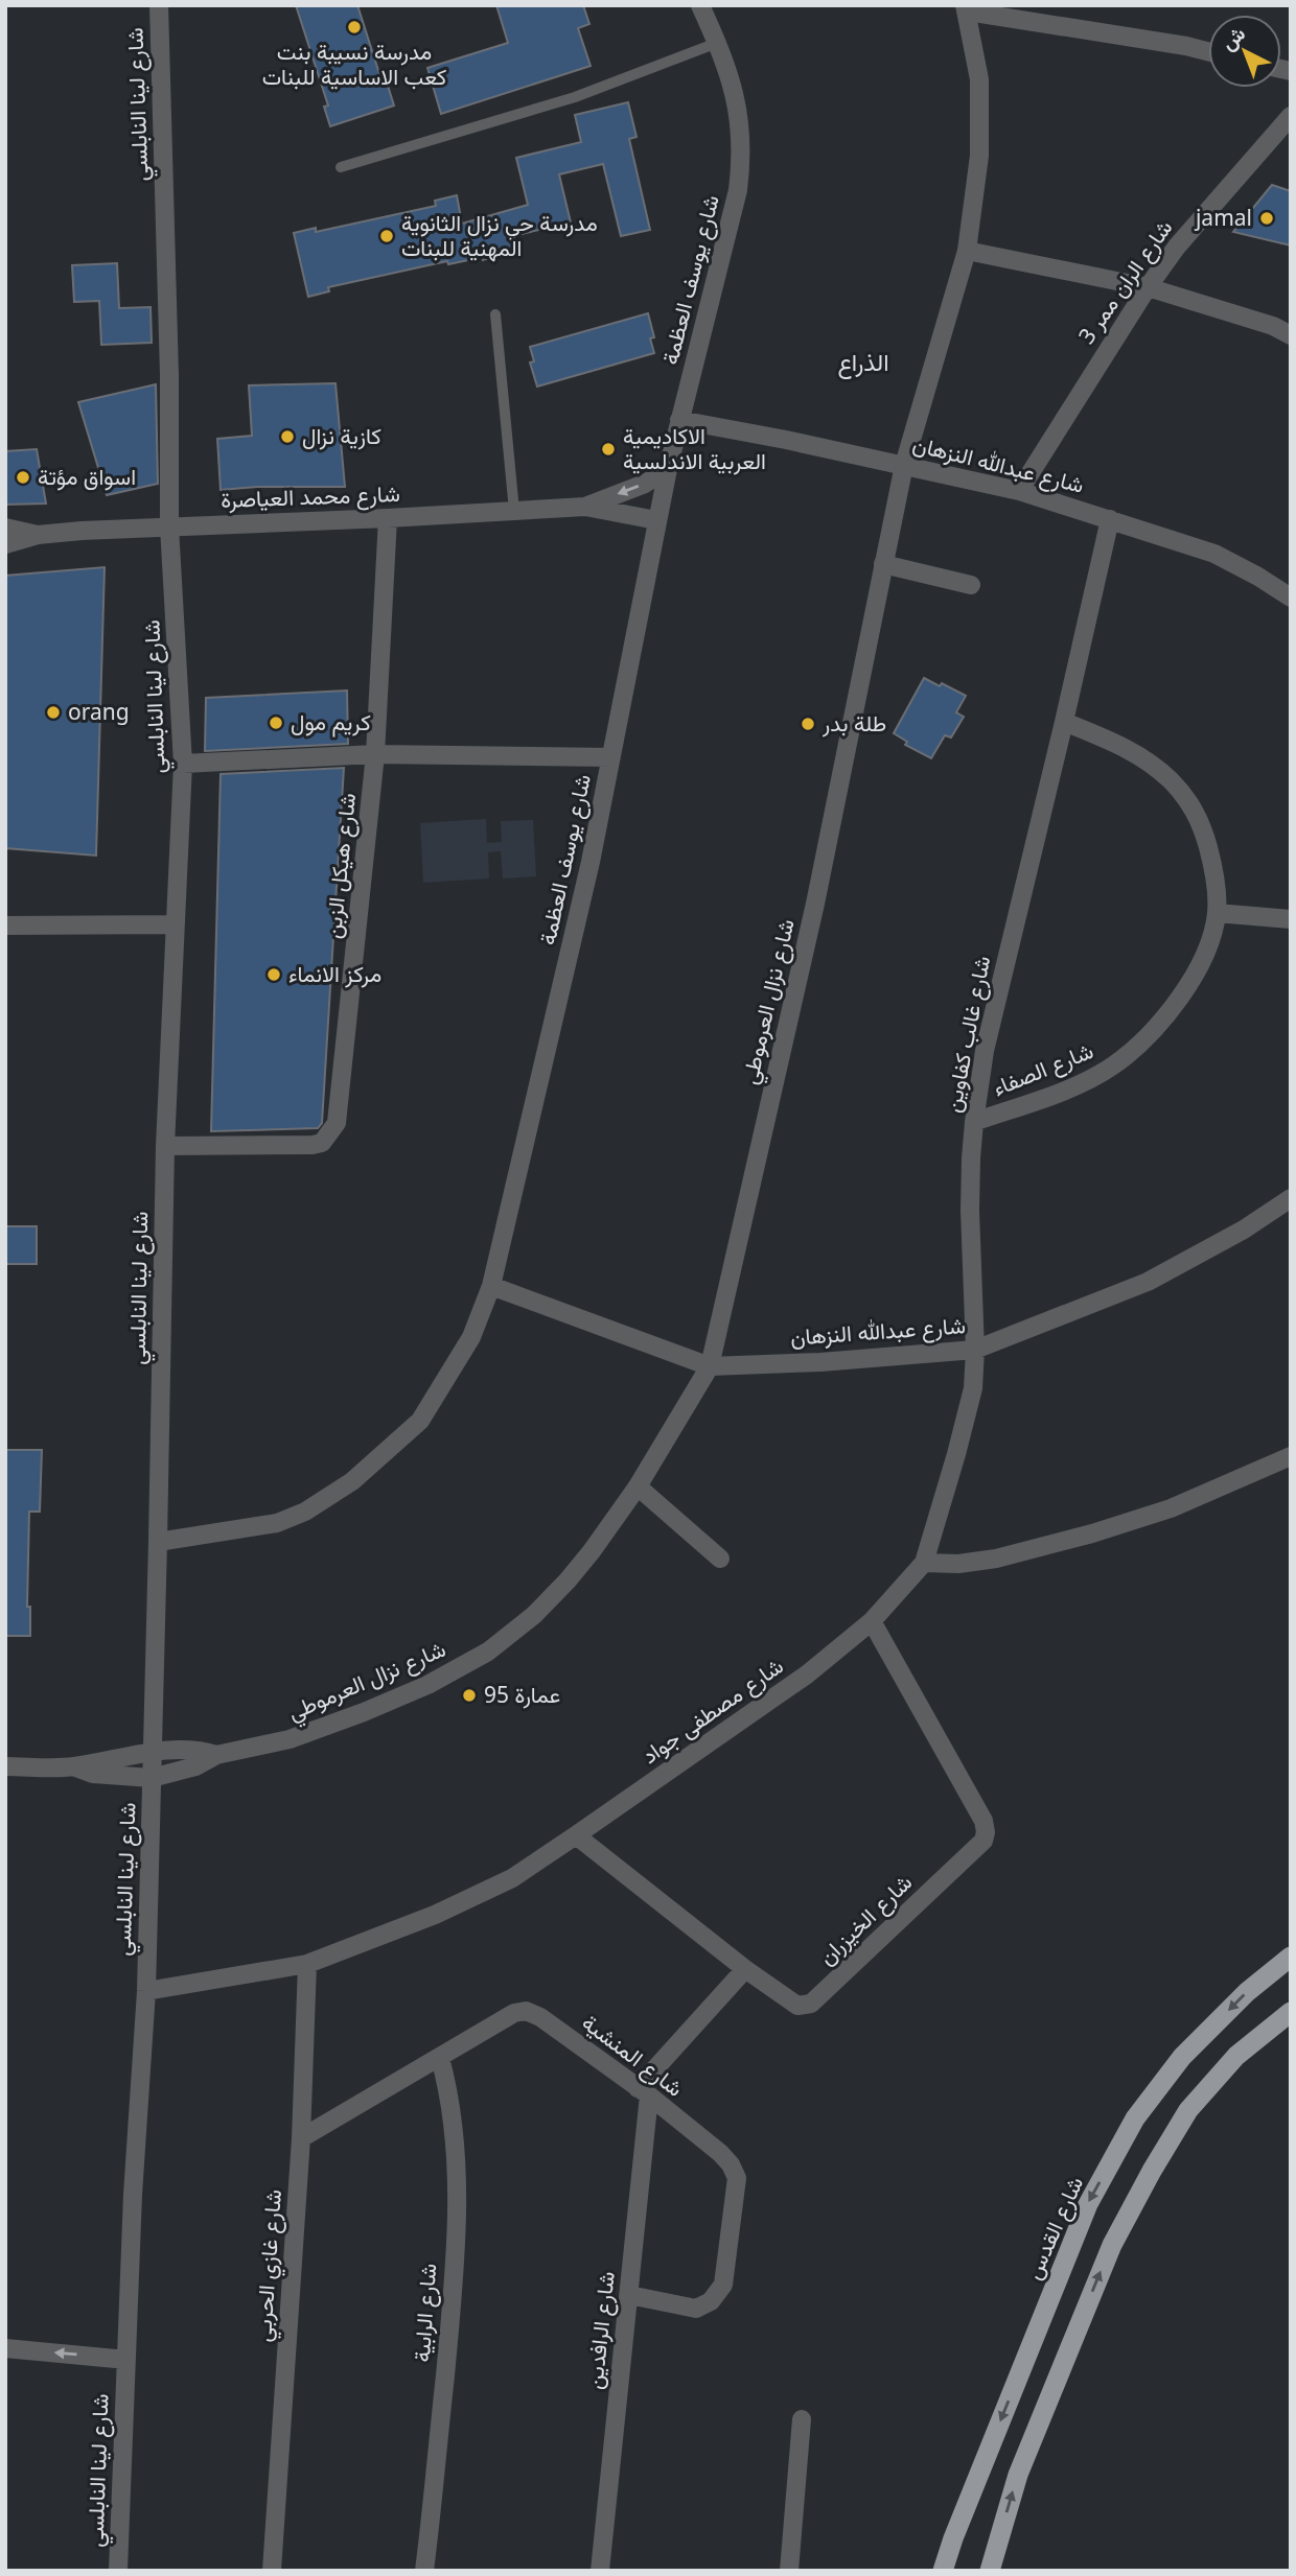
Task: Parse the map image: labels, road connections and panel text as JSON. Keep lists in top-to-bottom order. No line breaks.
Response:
{"streets":{"highway":["شارع القدس"],"street":["شارع لينا النابلسي","شارع يوسف العظمة","شارع الران ممر 3","شارع عبدالله النزهان","شارع محمد العياصرة","شارع هيكل الزبن","شارع نزال العرموطي","شارع غالب كفاوين","شارع الصفاء","شارع مصطفى جواد","شارع الخيزران","شارع المنشية","شارع غازي الحربي","شارع الرابية","شارع الرافدين"]},"crossings":[["شارع لينا النابلسي","شارع يوسف العظمة"],["شارع لينا النابلسي","شارع محمد العياصرة"],["شارع لينا النابلسي","شارع هيكل الزبن"],["شارع لينا النابلسي","شارع نزال العرموطي"],["شارع لينا النابلسي","شارع مصطفى جواد"],["شارع يوسف العظمة","شارع عبدالله النزهان"],["شارع يوسف العظمة","شارع محمد العياصرة"],["شارع الران ممر 3","شارع عبدالله النزهان"],["شارع عبدالله النزهان","شارع نزال العرموطي"],["شارع عبدالله النزهان","شارع غالب كفاوين"],["شارع محمد العياصرة","شارع هيكل الزبن"],["شارع غالب كفاوين","شارع الصفاء"],["شارع غالب كفاوين","شارع مصطفى جواد"],["شارع مصطفى جواد","شارع الخيزران"],["شارع مصطفى جواد","شارع غازي الحربي"],["شارع المنشية","شارع غازي الحربي"],["شارع المنشية","شارع الرابية"],["شارع المنشية","شارع الرافدين"]],"districts":["الذراع"],"places":["مدرسة نسيبة بنت كعب الاساسية للبنات","jamal","مدرسة حي نزال الثانوية المهنية للبنات","كازية نزال","الاكاديمية العربية الاندلسية","اسواق مؤتة","orang","كريم مول","طلة بدر","مركز الانماء","عمارة 95"],"north":"top left"}
